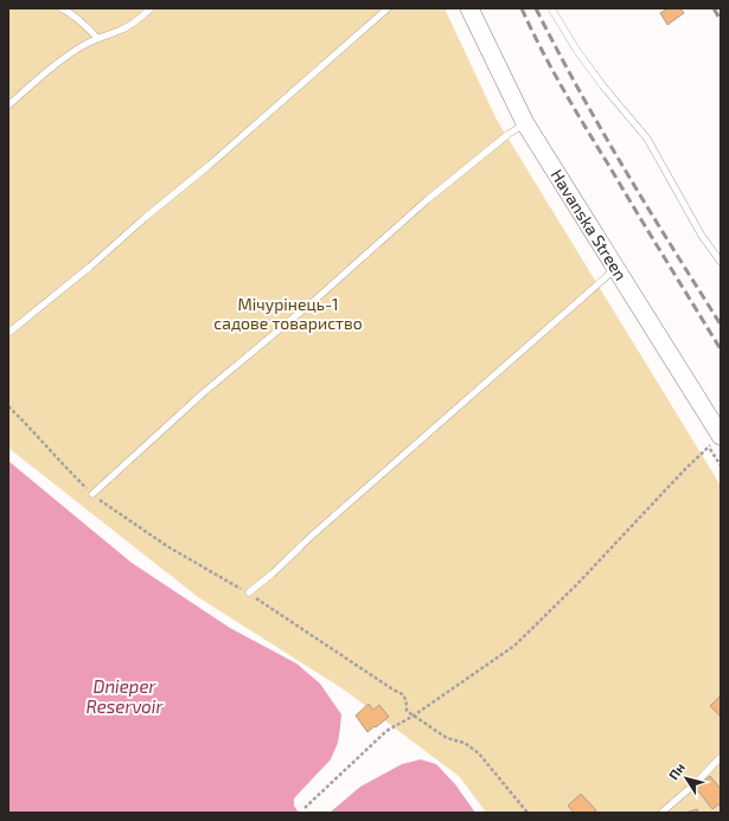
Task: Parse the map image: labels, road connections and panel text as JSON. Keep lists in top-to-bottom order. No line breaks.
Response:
{"streets":{"main road":["Havanska Streen"]},"water":["Dnieper Reservoir"],"parks":["Мічурінець-1 садове товариство"],"north":"top left"}
